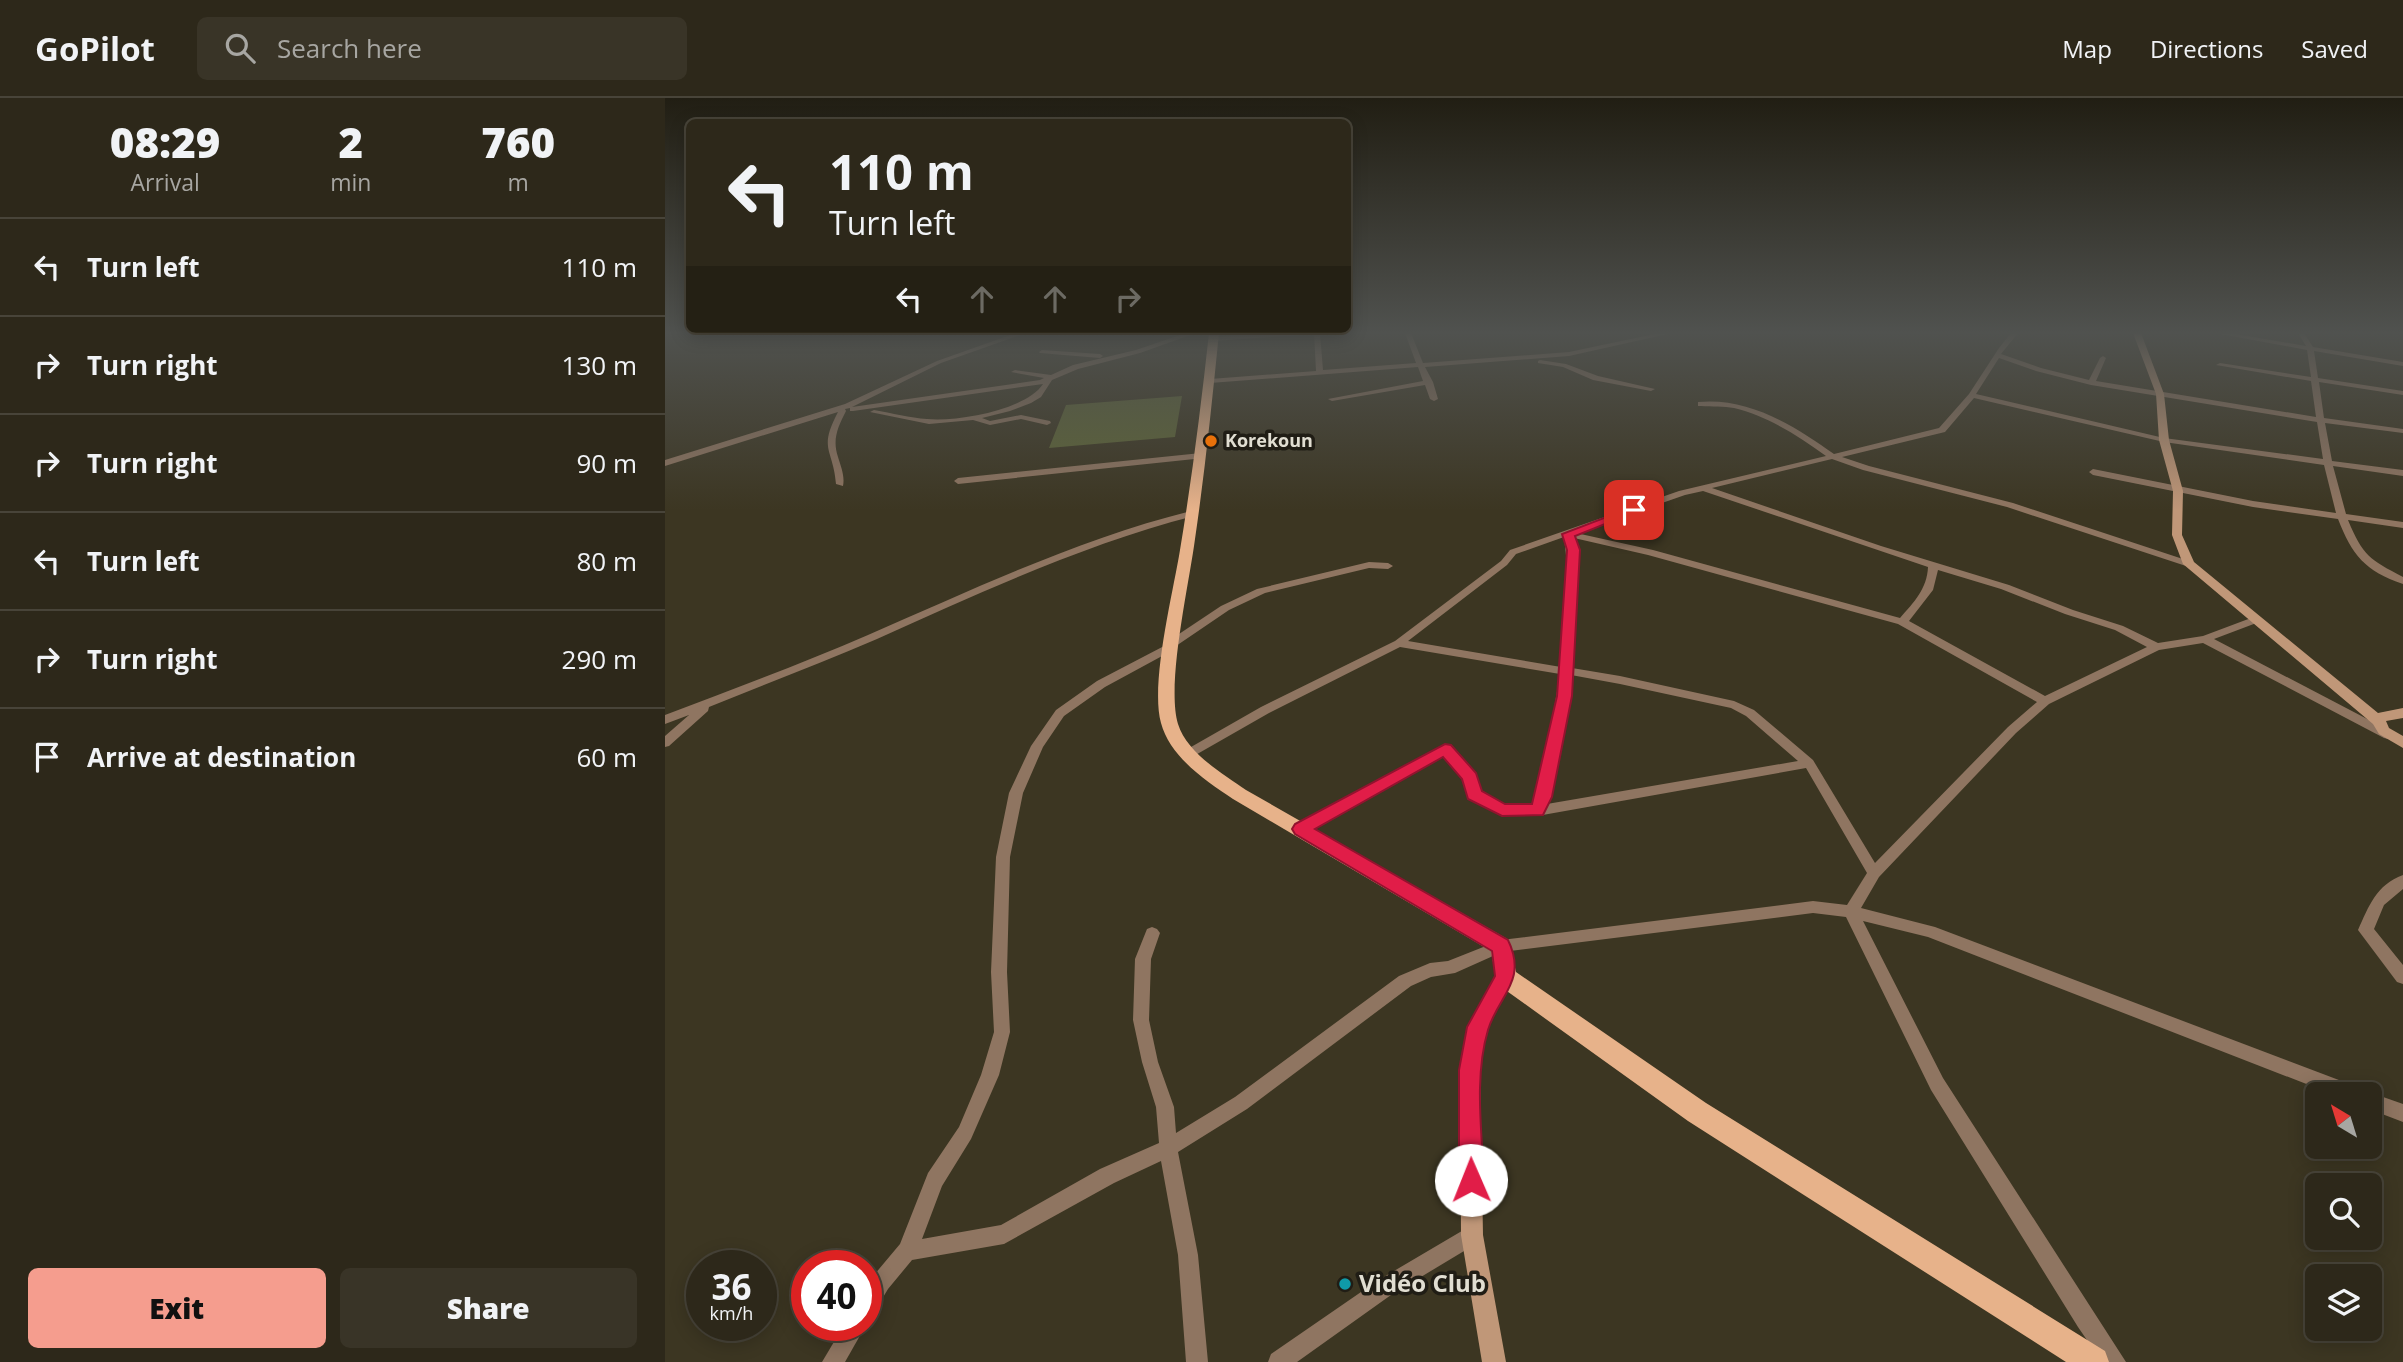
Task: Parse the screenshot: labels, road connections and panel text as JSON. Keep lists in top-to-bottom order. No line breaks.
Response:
{"places":["Korekoun","Vidéo Club"],"north":"top left","page":{"header":"GoPilot","search":"Search here","nav":["Map","Directions","Saved"],"eta":["08:29","Arrival","2","min","760","m"],"turn":["110 m","Turn left"],"list":[{"name":"Turn left","value":"110 m"},{"name":"Turn right","value":"130 m"},{"name":"Turn right","value":"90 m"},{"name":"Turn left","value":"80 m"},{"name":"Turn right","value":"290 m"},{"name":"Arrive at destination","value":"60 m"}],"speed":"36 km/h","limit":"40","buttons":["Exit","Share"]}}
